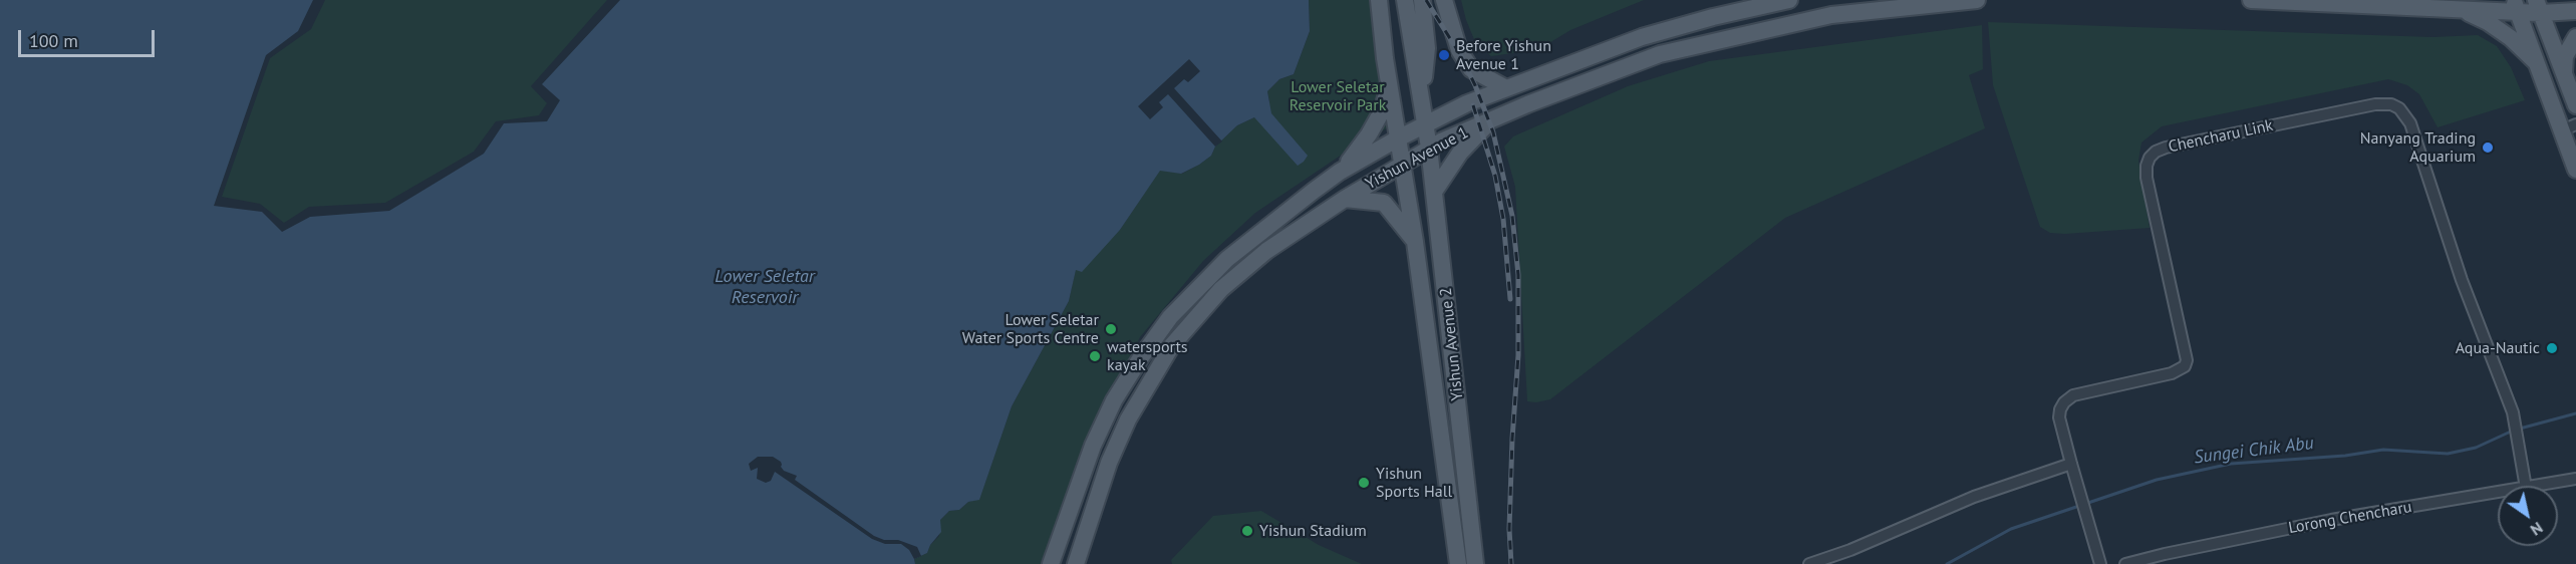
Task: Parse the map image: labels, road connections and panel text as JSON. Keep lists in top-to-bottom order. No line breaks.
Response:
{"streets":{"main road":["Yishun Avenue 1","Yishun Avenue 2"],"street":["Chencharu Link","Lorong Chencharu"]},"crossings":[["Yishun Avenue 1","Yishun Avenue 2"]],"water":["Lower Seletar Reservoir","Sungei Chik Abu"],"parks":["Lower Seletar Reservoir Park"],"places":["Before Yishun Avenue 1","Nanyang Trading Aquarium","Lower Seletar Water Sports Centre","Aqua-Nautic","watersports kayak","Yishun Sports Hall","Yishun Stadium"],"scale_bar":"100 m","north":"bottom right"}
